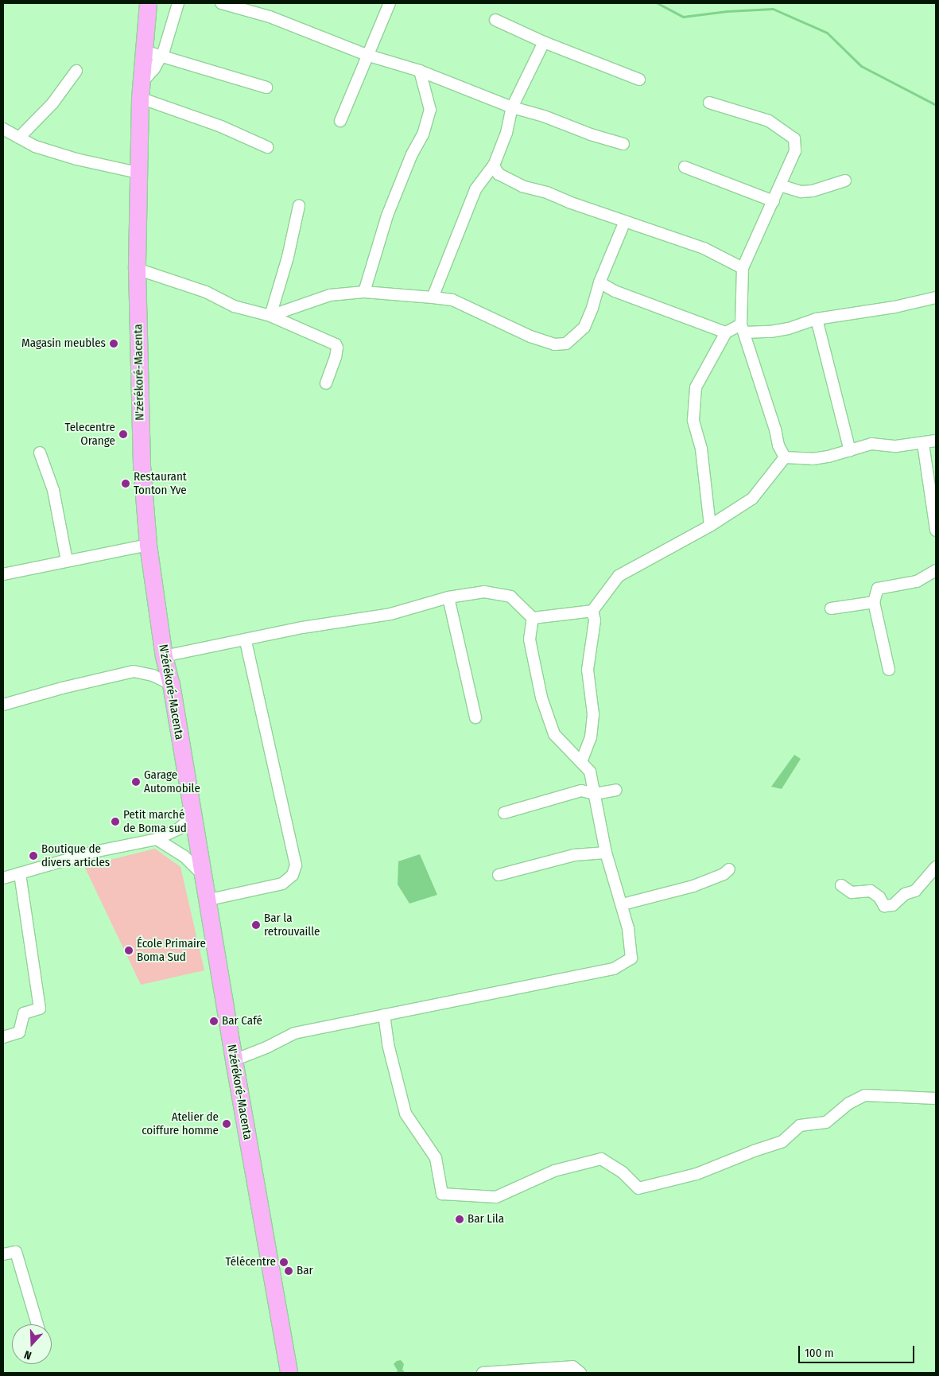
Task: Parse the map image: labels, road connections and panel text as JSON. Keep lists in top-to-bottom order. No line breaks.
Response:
{"streets":{"highway":["N'zérékoré-Macenta"]},"places":["Magasin meubles","Telecentre Orange","Restaurant Tonton Yve","Garage Automobile","Petit marché de Boma sud","Boutique de divers articles","Bar la retrouvaille","École Primaire Boma Sud","Bar Café","Atelier de coiffure homme","Bar Lila","Télécentre","Bar"],"scale_bar":"100 m","north":"bottom"}
